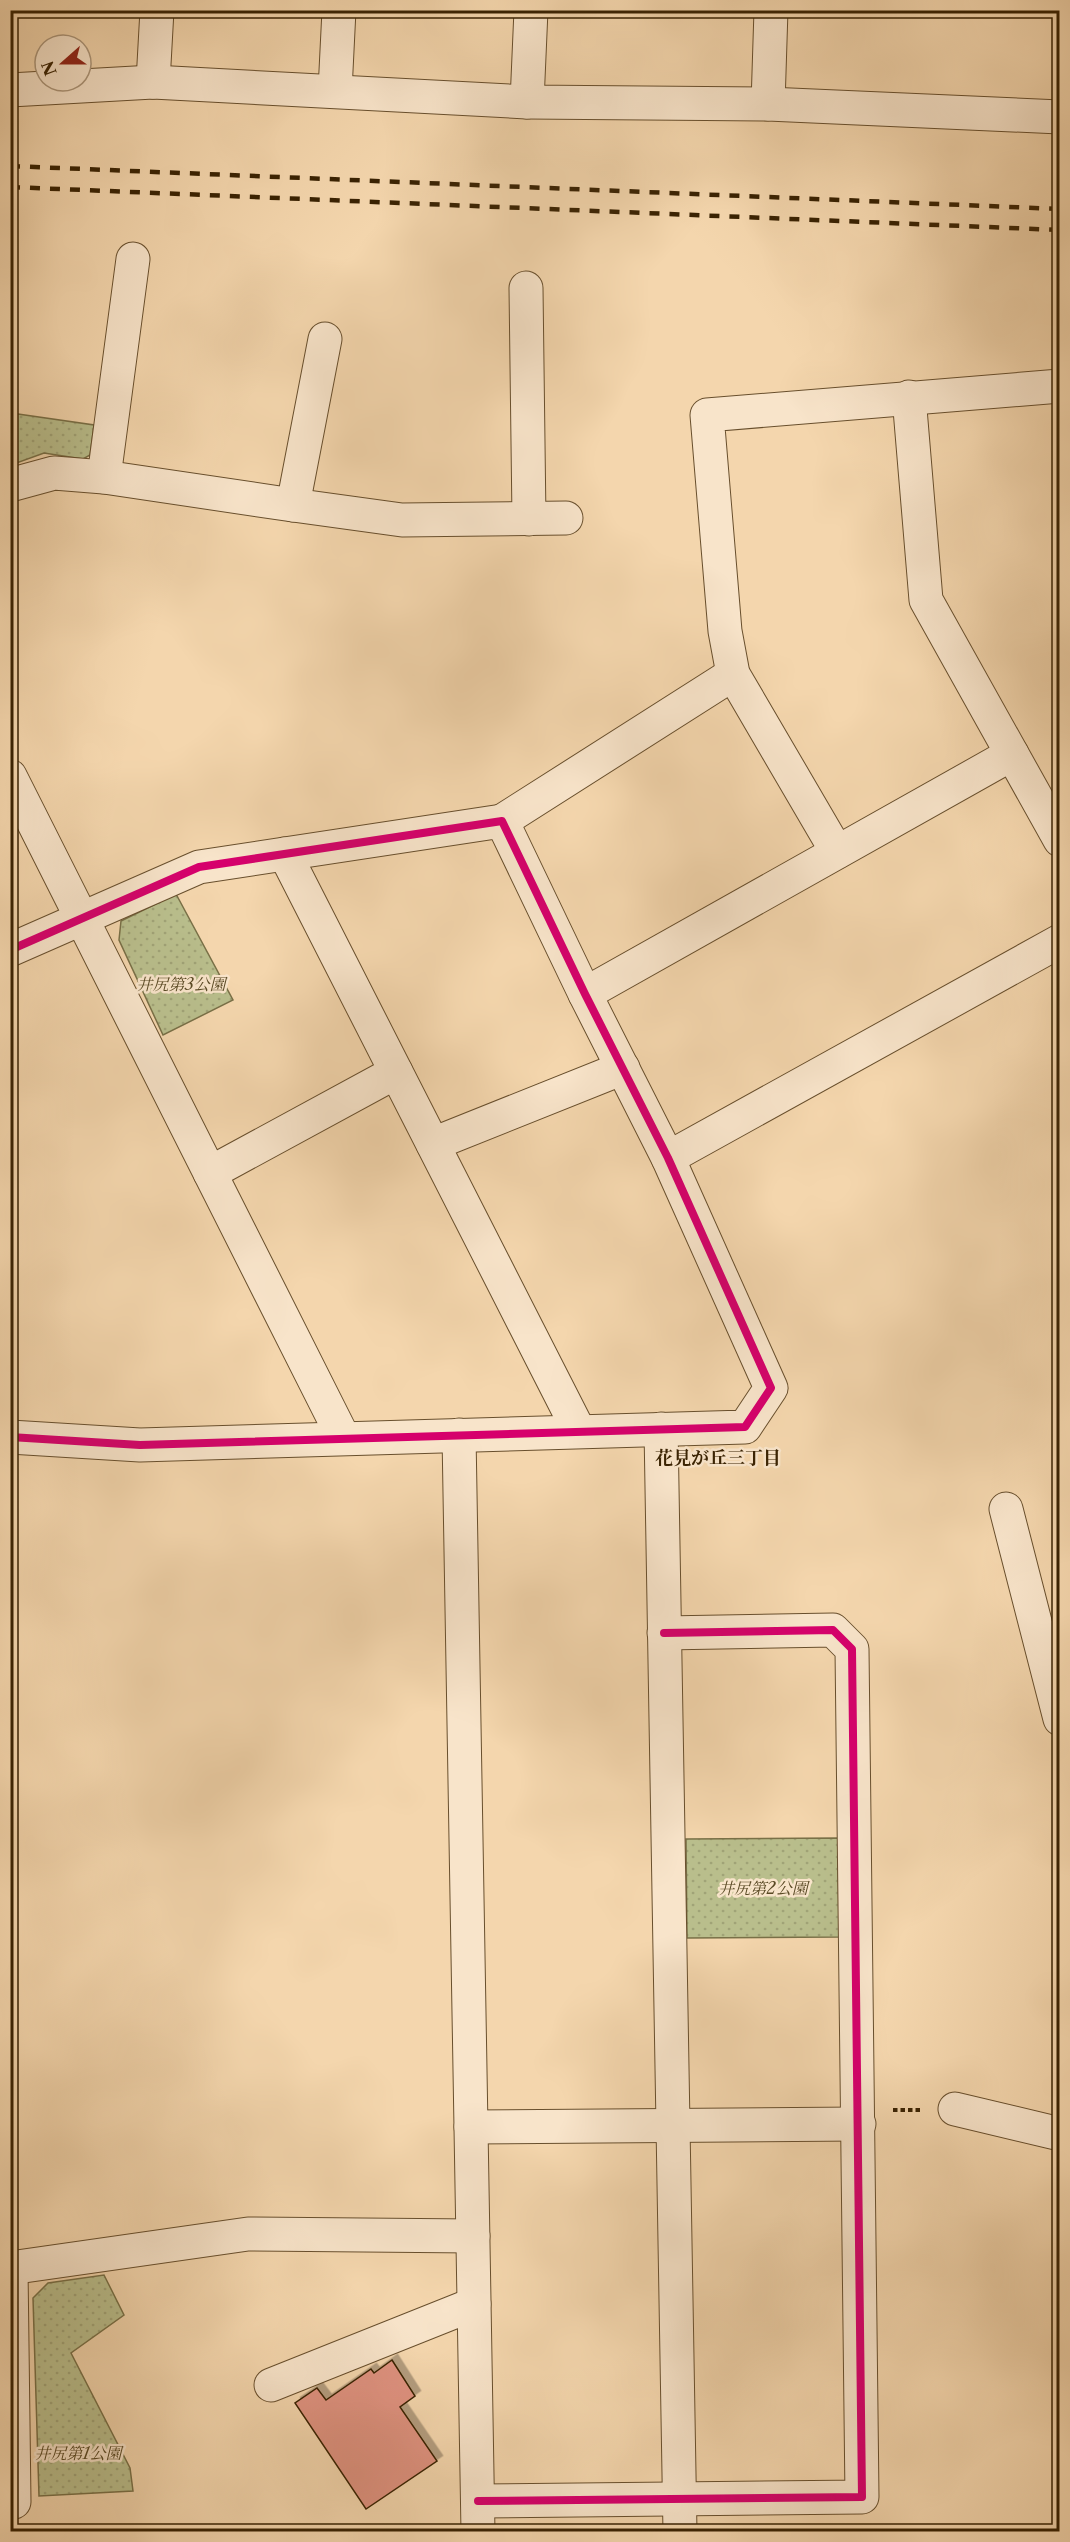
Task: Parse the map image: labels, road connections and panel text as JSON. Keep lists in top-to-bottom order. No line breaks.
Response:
{"districts":["花見が丘三丁目"],"parks":["井尻第3公園","井尻第2公園","井尻第1公園"],"north":"left"}
